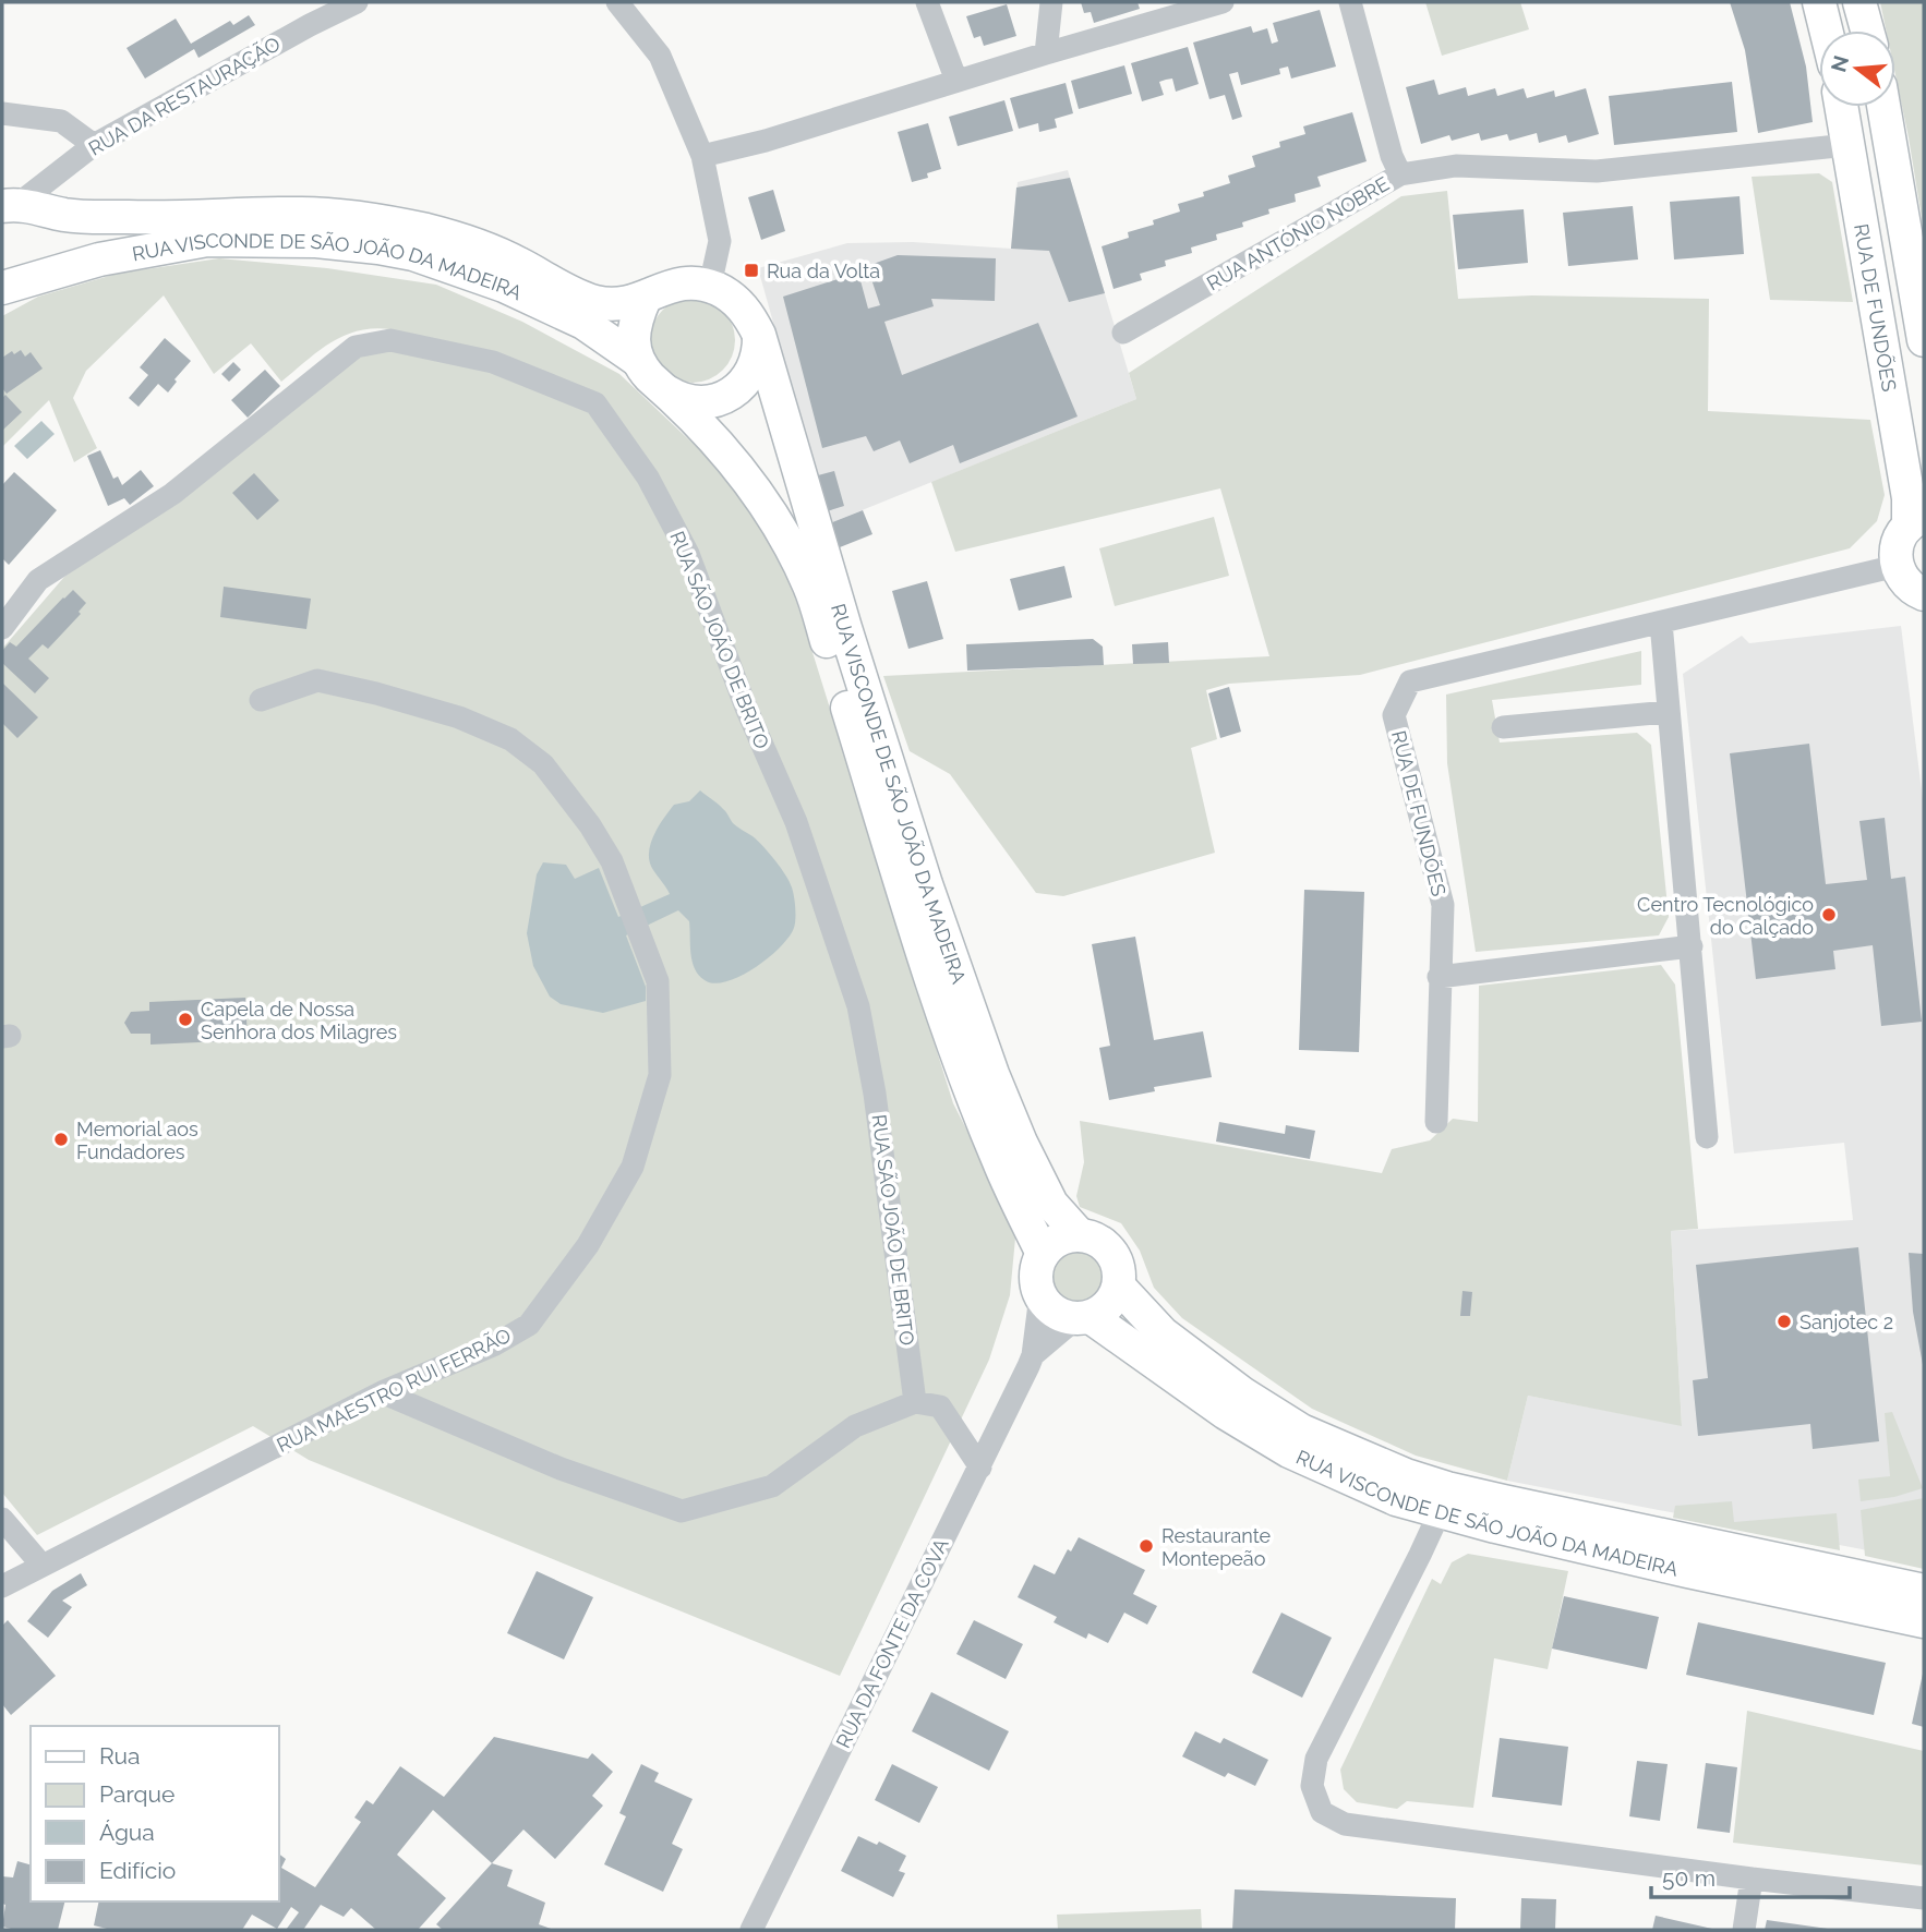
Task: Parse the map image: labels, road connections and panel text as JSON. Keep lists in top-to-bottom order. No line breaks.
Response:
{"streets":{"main road":["RUA VISCONDE DE SÃO JOÃO DA MADEIRA","RUA DE FUNDÕES"],"street":["RUA DA RESTAURAÇÃO","RUA ANTÓNIO NOBRE","RUA SÃO JOÃO DE BRITO","RUA MAESTRO RUI FERRÃO","RUA DA FONTE DA COVA"]},"crossings":[["RUA DA RESTAURAÇÃO","RUA VISCONDE DE SÃO JOÃO DA MADEIRA"],["RUA ANTÓNIO NOBRE","RUA DE FUNDÕES"],["RUA VISCONDE DE SÃO JOÃO DA MADEIRA","RUA DA FONTE DA COVA"]],"places":{"transit":["Rua da Volta"],"other":["Centro Tecnológico do Calçado","Capela de Nossa Senhora dos Milagres","Memorial aos Fundadores","Sanjotec 2","Restaurante Montepeão"]},"legend":["Rua","Parque","Água","Edifício"],"scale_bar":"50 m","north":"left"}
